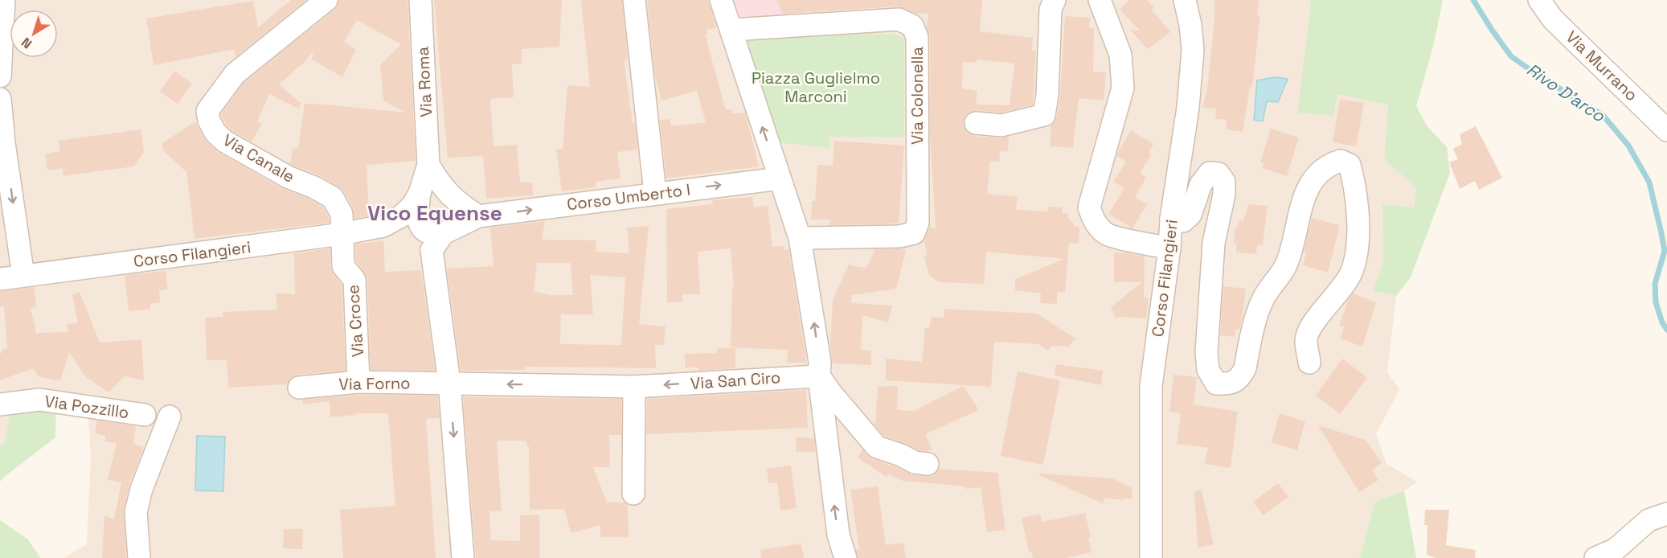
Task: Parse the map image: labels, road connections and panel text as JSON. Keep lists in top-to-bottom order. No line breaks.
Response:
{"streets":{"street":["Via Murrano","Via Roma","Via Colonella","Via Canale","Corso Umberto I","Corso Filangieri","Via Croce","Via San Ciro","Via Forno","Via Pozzillo"]},"crossings":[["Via Canale","Corso Filangieri"],["Via Canale","Via Croce"],["Corso Filangieri","Via Croce"],["Via Croce","Via Forno"],["Via San Ciro","Via Forno"]],"one_way":["Corso Umberto I","Via San Ciro"],"districts":["Vico Equense"],"water":["Rivo D'arco"],"parks":["Piazza Guglielmo Marconi"],"north":"bottom left"}
